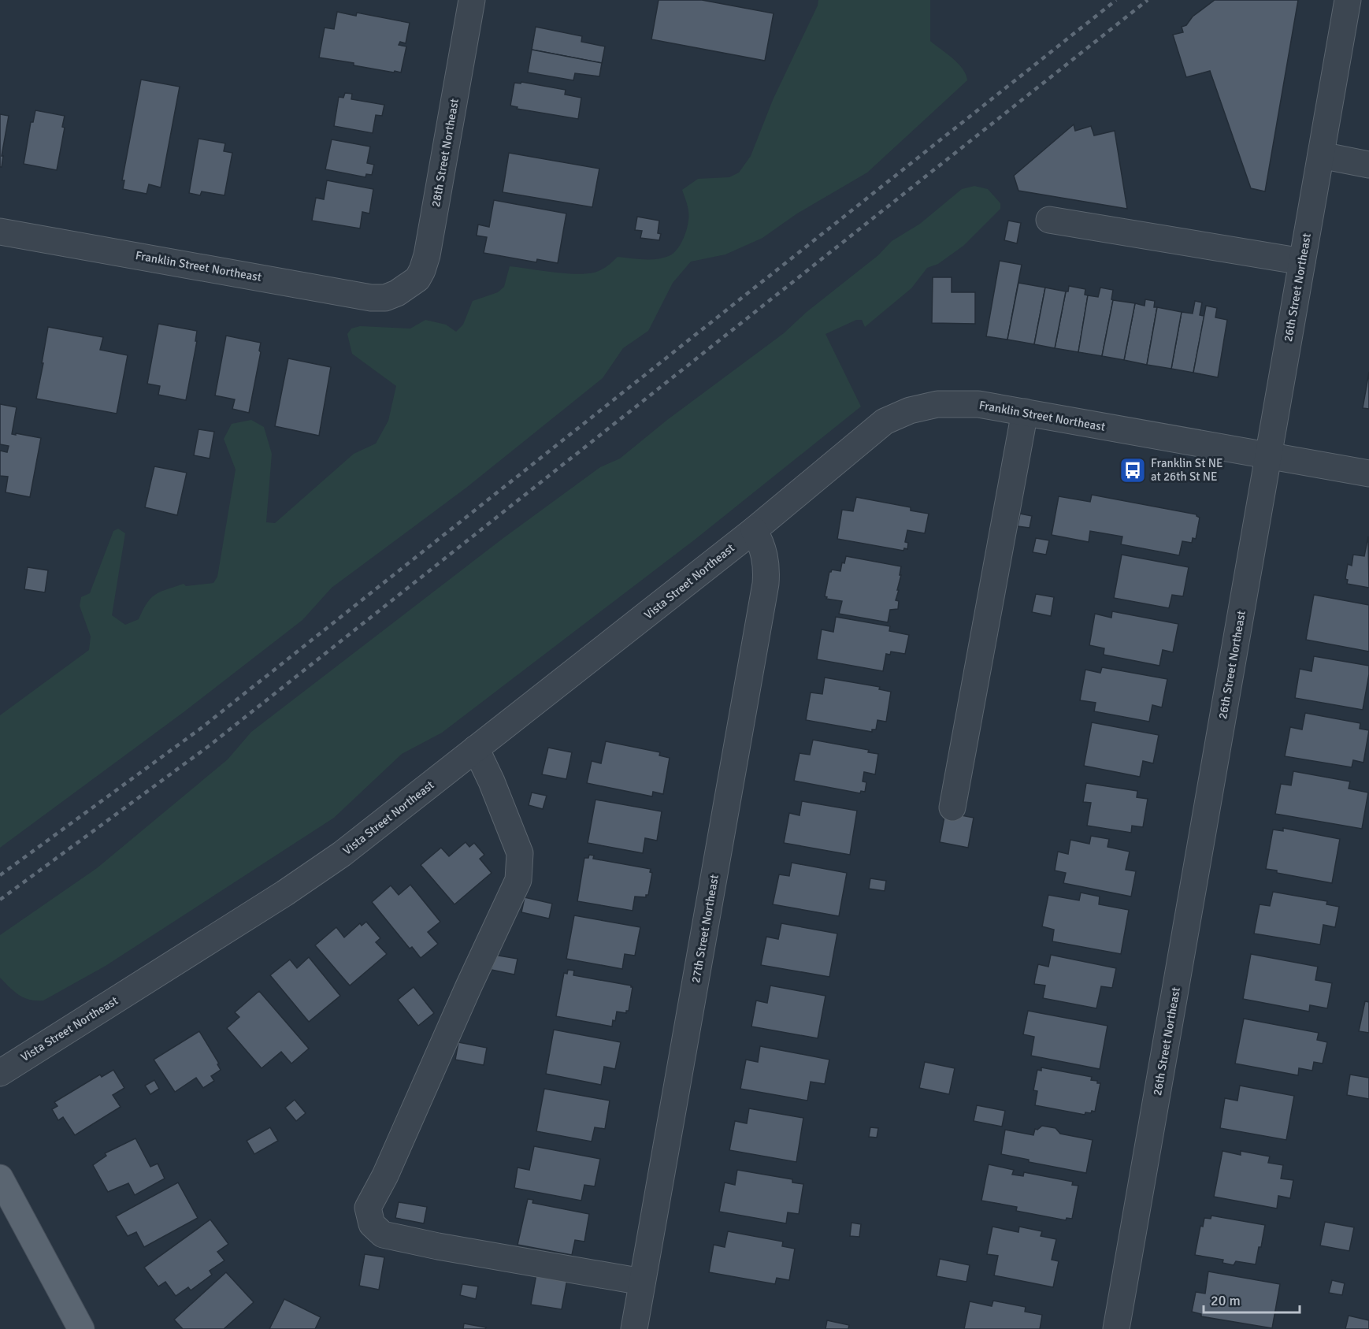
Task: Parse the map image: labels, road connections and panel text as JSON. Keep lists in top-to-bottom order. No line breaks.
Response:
{"streets":{"street":["28th Street Northeast","Franklin Street Northeast","26th Street Northeast","Vista Street Northeast","27th Street Northeast"]},"crossings":[["28th Street Northeast","Franklin Street Northeast"],["Franklin Street Northeast","26th Street Northeast"],["Franklin Street Northeast","Vista Street Northeast"],["Franklin Street Northeast","27th Street Northeast"],["Vista Street Northeast","27th Street Northeast"]],"places":{"bus stop":["Franklin St NE at 26th St NE"]},"scale_bar":"20 m"}
